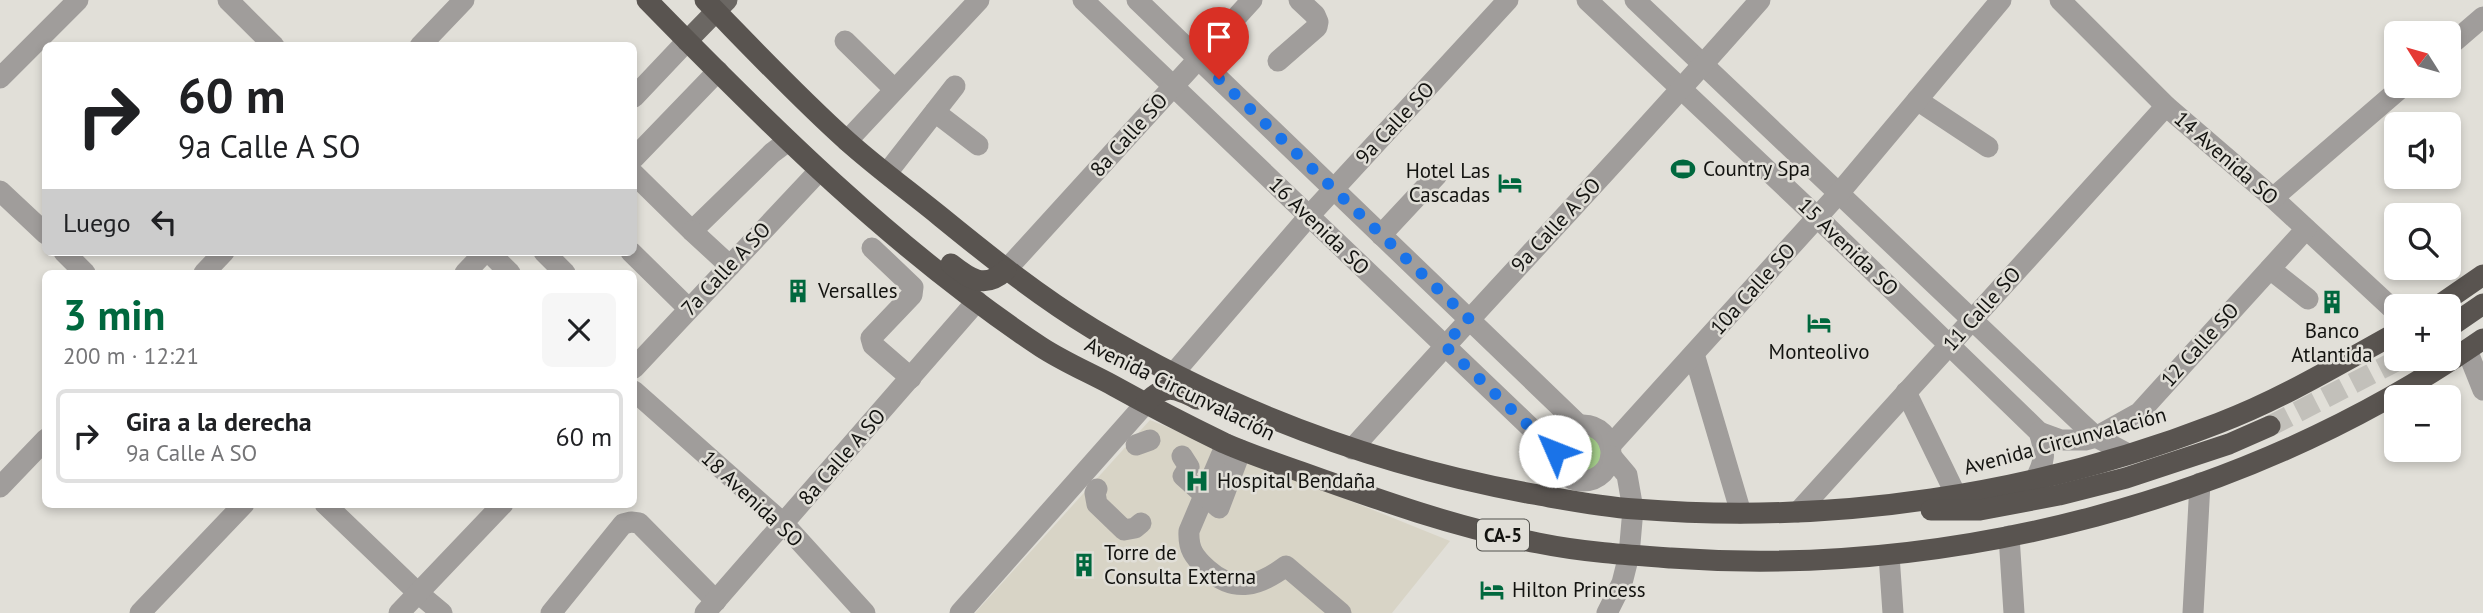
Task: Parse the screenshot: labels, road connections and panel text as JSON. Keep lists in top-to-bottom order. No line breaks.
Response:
{"streets":{"highway":["Avenida Circunvalación","CA-5"],"street":["9a Calle SO","8a Calle SO","14 Avenida SO","9a Calle A SO","16 Avenida SO","15 Avenida SO","7a Calle A SO","10a Calle SO","11 Calle SO","12 Calle SO","8a Calle A SO","18 Avenida SO"]},"crossings":[["9a Calle SO","16 Avenida SO"],["9a Calle SO","Avenida Circunvalación"],["8a Calle SO","16 Avenida SO"],["8a Calle SO","Avenida Circunvalación"],["14 Avenida SO","11 Calle SO"],["14 Avenida SO","12 Calle SO"],["9a Calle A SO","16 Avenida SO"],["9a Calle A SO","15 Avenida SO"],["9a Calle A SO","Avenida Circunvalación"],["16 Avenida SO","10a Calle SO"],["15 Avenida SO","10a Calle SO"],["15 Avenida SO","11 Calle SO"],["15 Avenida SO","12 Calle SO"],["15 Avenida SO","Avenida Circunvalación"],["7a Calle A SO","Avenida Circunvalación"],["11 Calle SO","Avenida Circunvalación"],["Avenida Circunvalación","8a Calle A SO"],["8a Calle A SO","18 Avenida SO"]],"places":{"sports":["Country Spa"],"hotel":["Hotel Las Cascadas","Monteolivo","Hilton Princess"],"building":["Versalles","Banco Atlantida","Torre de Consulta Externa"],"hospital":["Hospital Bendaña"]},"north":"top left","page":{"map_buttons":["+","−"],"turn":["60 m","9a Calle A SO"],"then":"Luego","heading":["3 min","200 m · 12:21"],"list":[{"name":"Gira a la derecha","note":"9a Calle A SO","value":"60 m"}]}}
